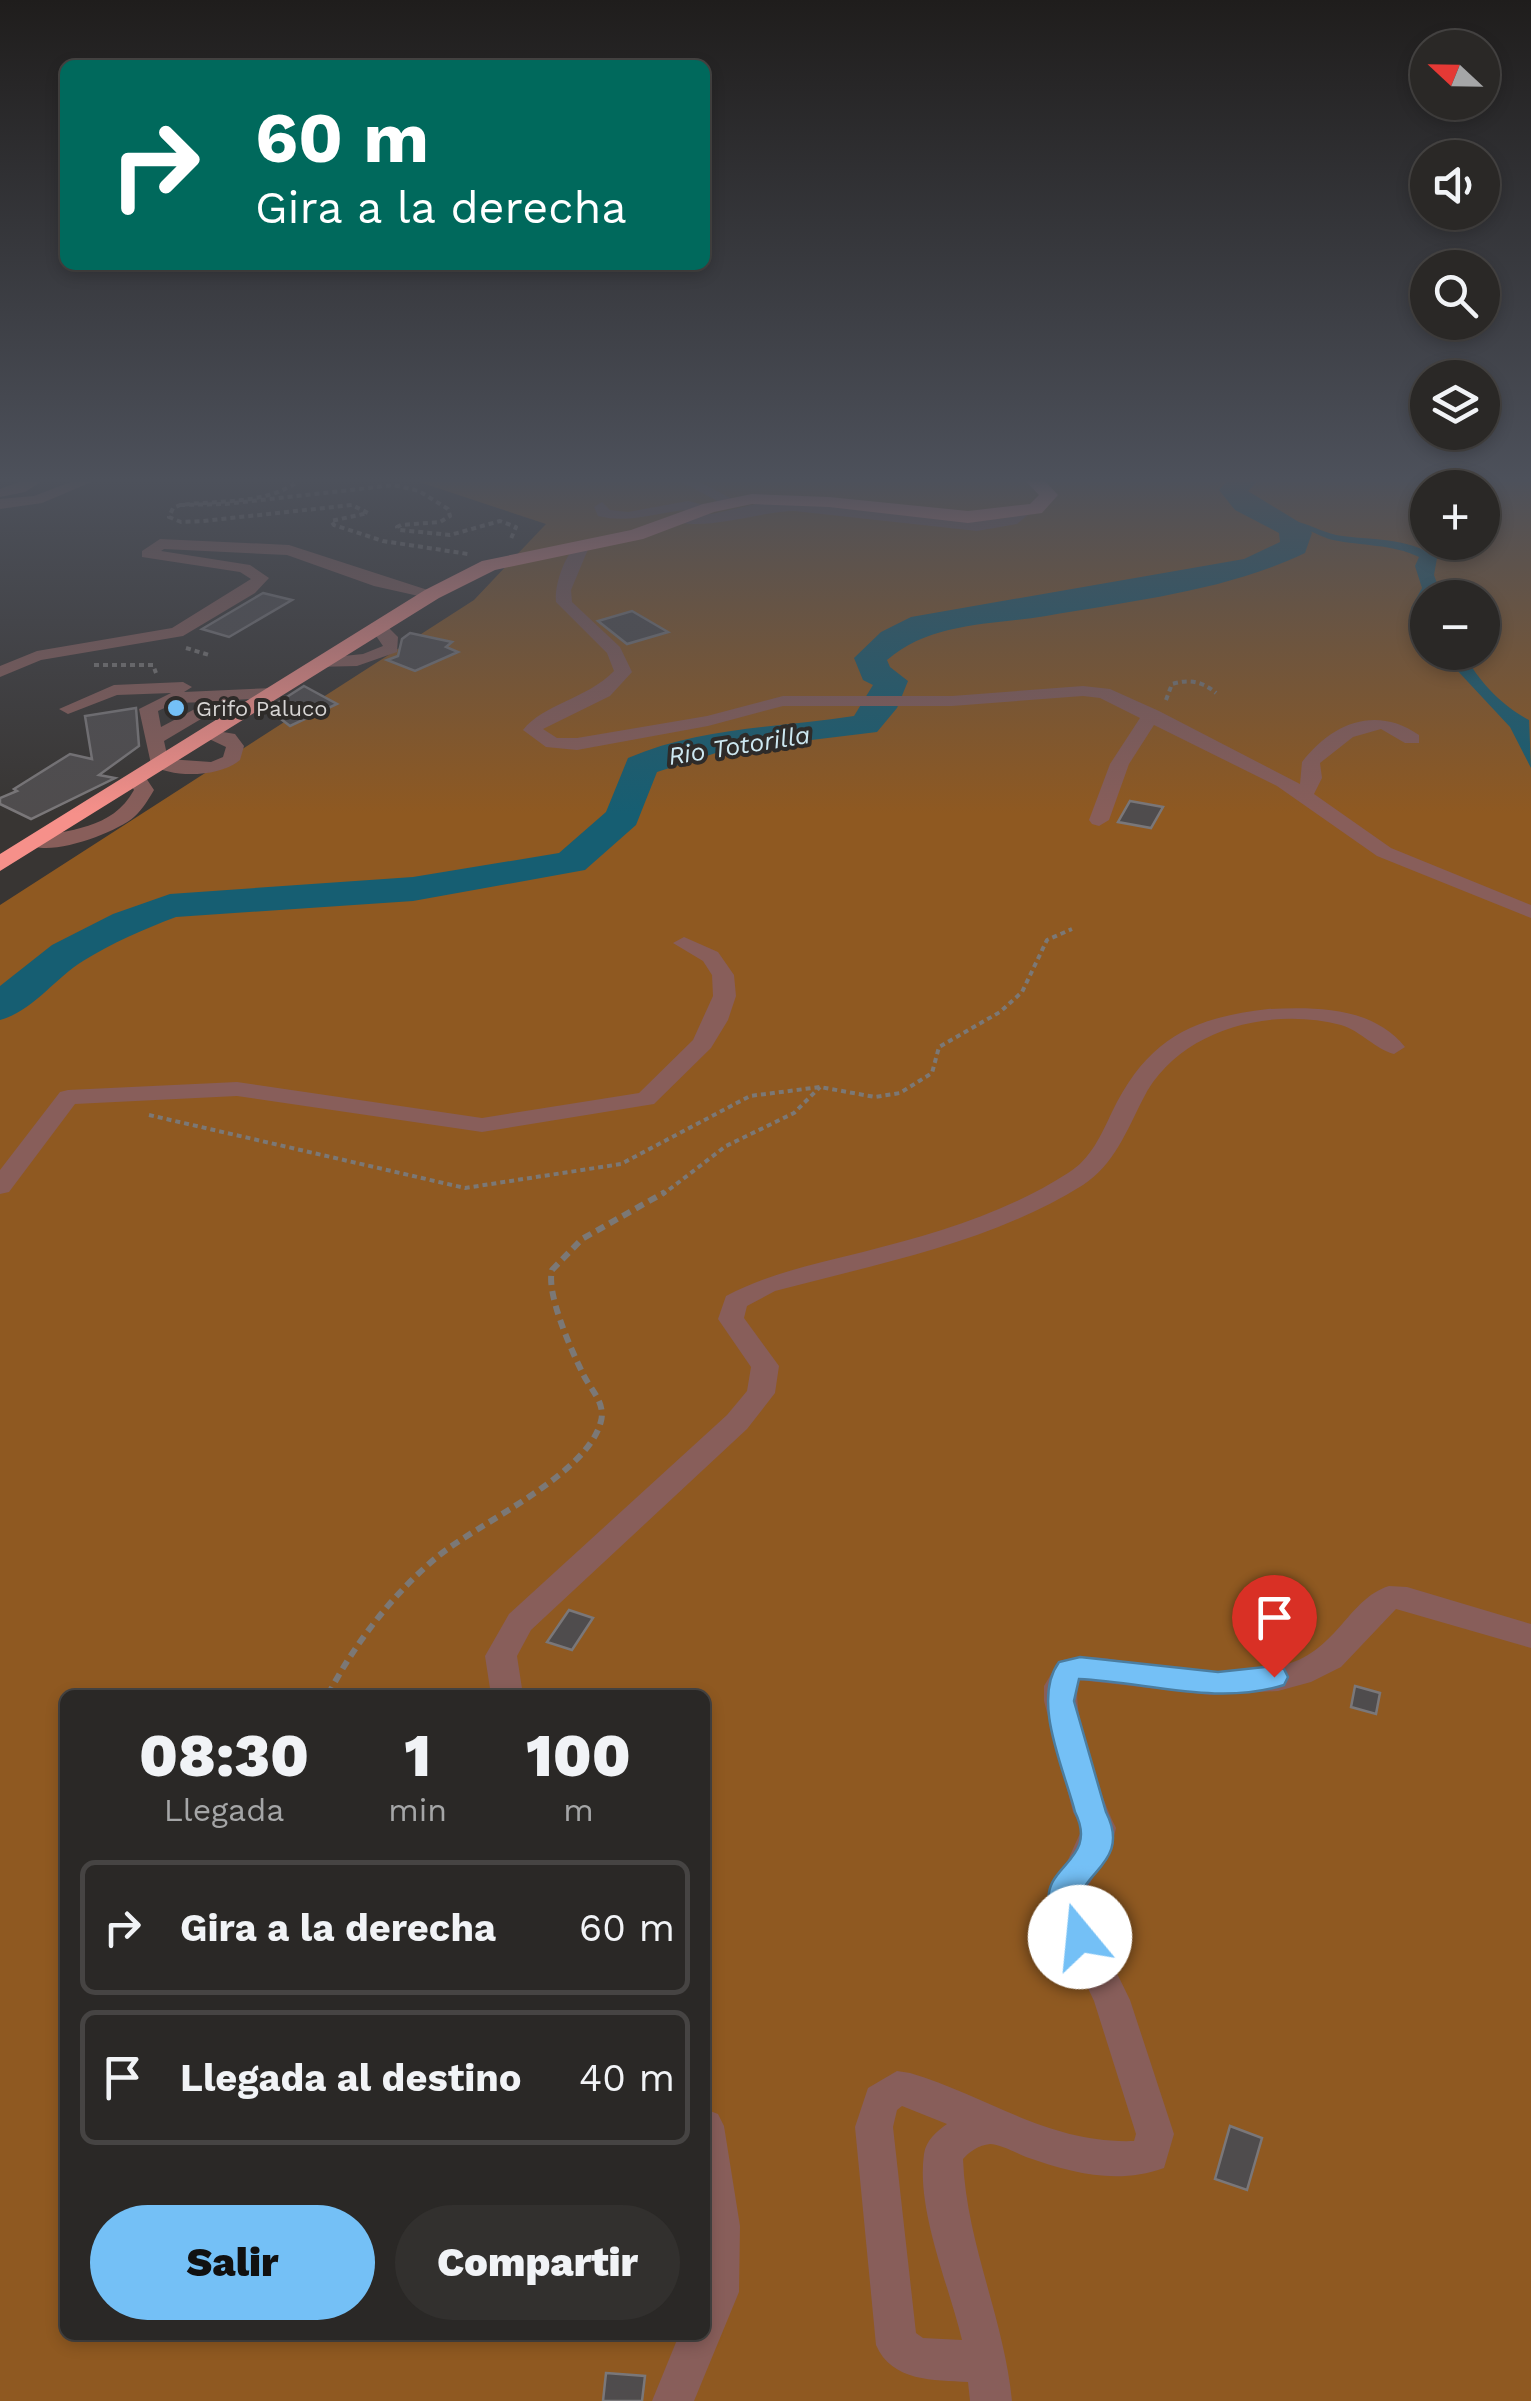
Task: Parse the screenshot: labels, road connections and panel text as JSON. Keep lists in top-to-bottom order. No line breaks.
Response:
{"water":["Rio Totorilla"],"places":["Grifo Paluco"],"north":"left","page":{"map_buttons":["+","−"],"turn":["60 m","Gira a la derecha"],"eta":["08:30","Llegada","1","min","100","m"],"list":[{"name":"Gira a la derecha","value":"60 m"},{"name":"Llegada al destino","value":"40 m"}],"buttons":["Salir","Compartir"]}}
